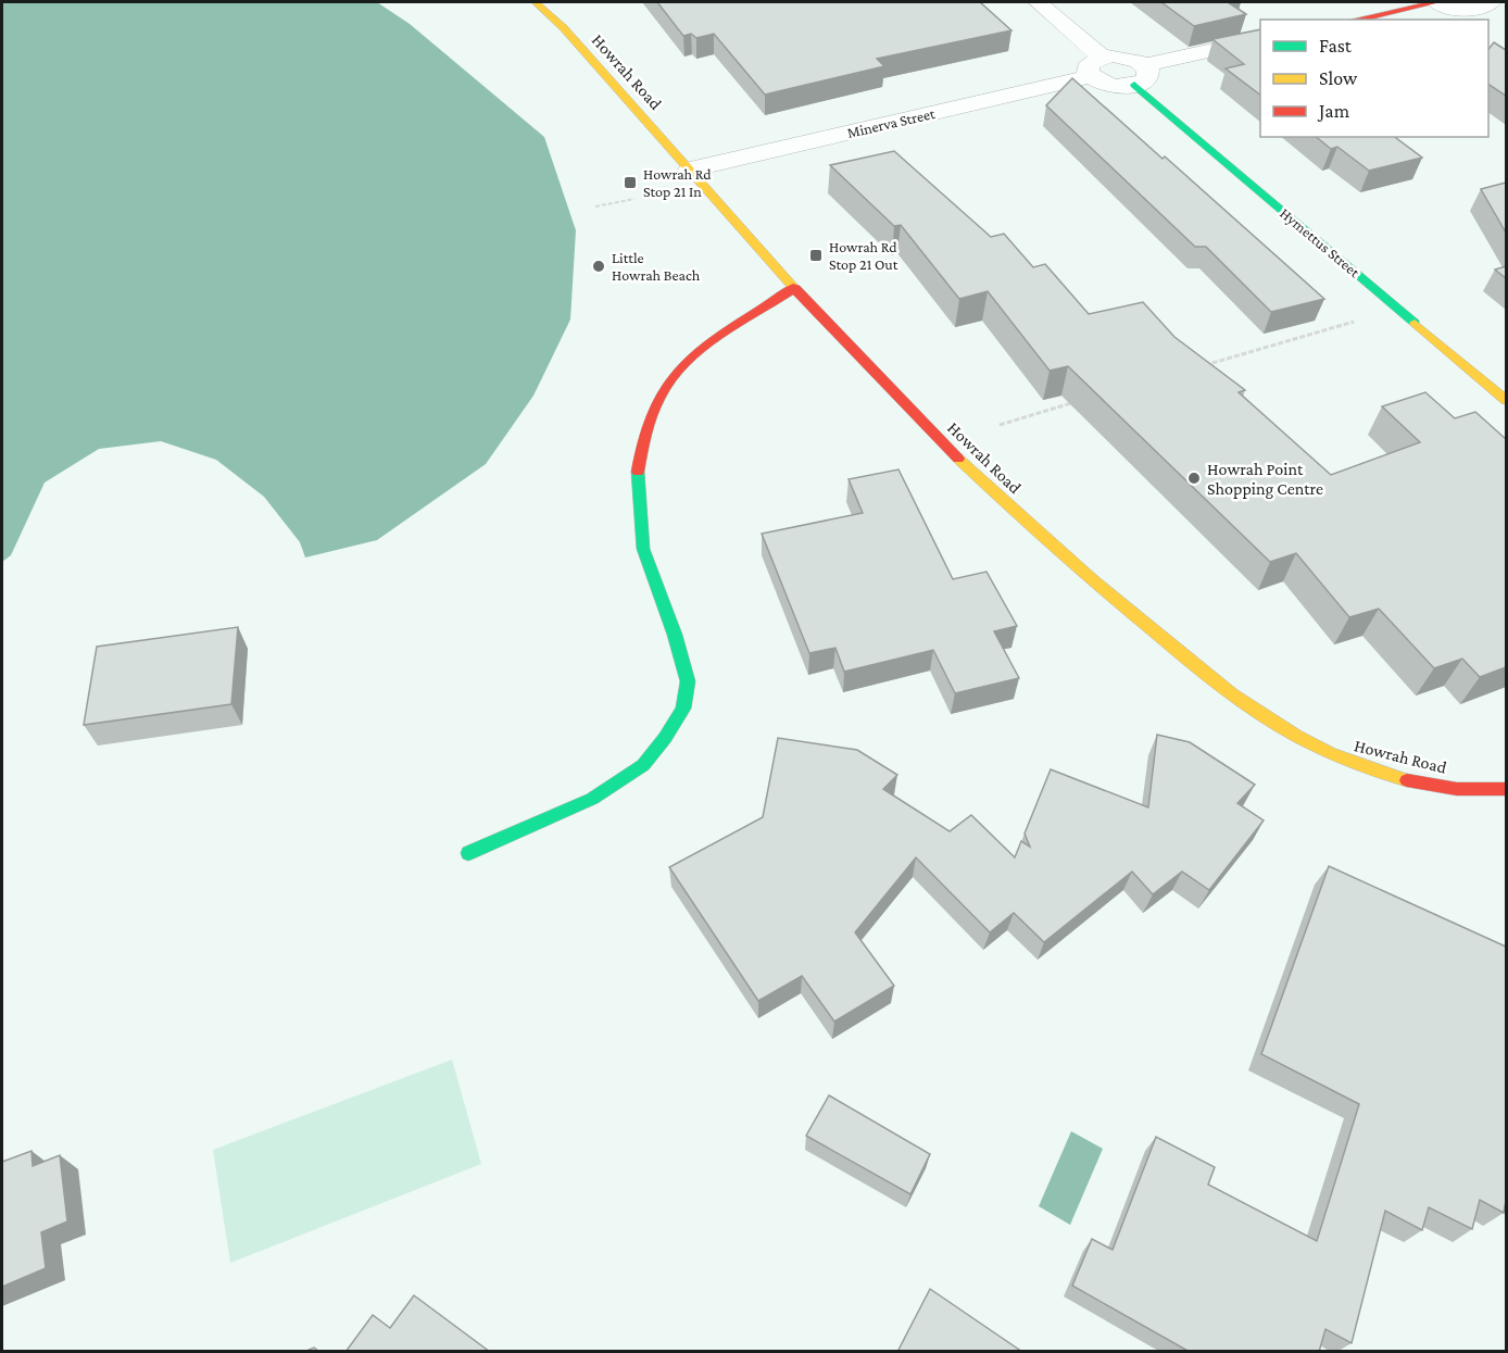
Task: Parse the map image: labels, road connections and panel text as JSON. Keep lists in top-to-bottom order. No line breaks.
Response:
{"streets":{"street":["Howrah Road","Minerva Street","Hymettus Street"]},"crossings":[["Howrah Road","Minerva Street"]],"places":{"transit":["Howrah Rd Stop 21 In","Howrah Rd Stop 21 Out"],"other":["Little Howrah Beach","Howrah Point Shopping Centre"]},"legend":["Fast","Slow","Jam"]}
